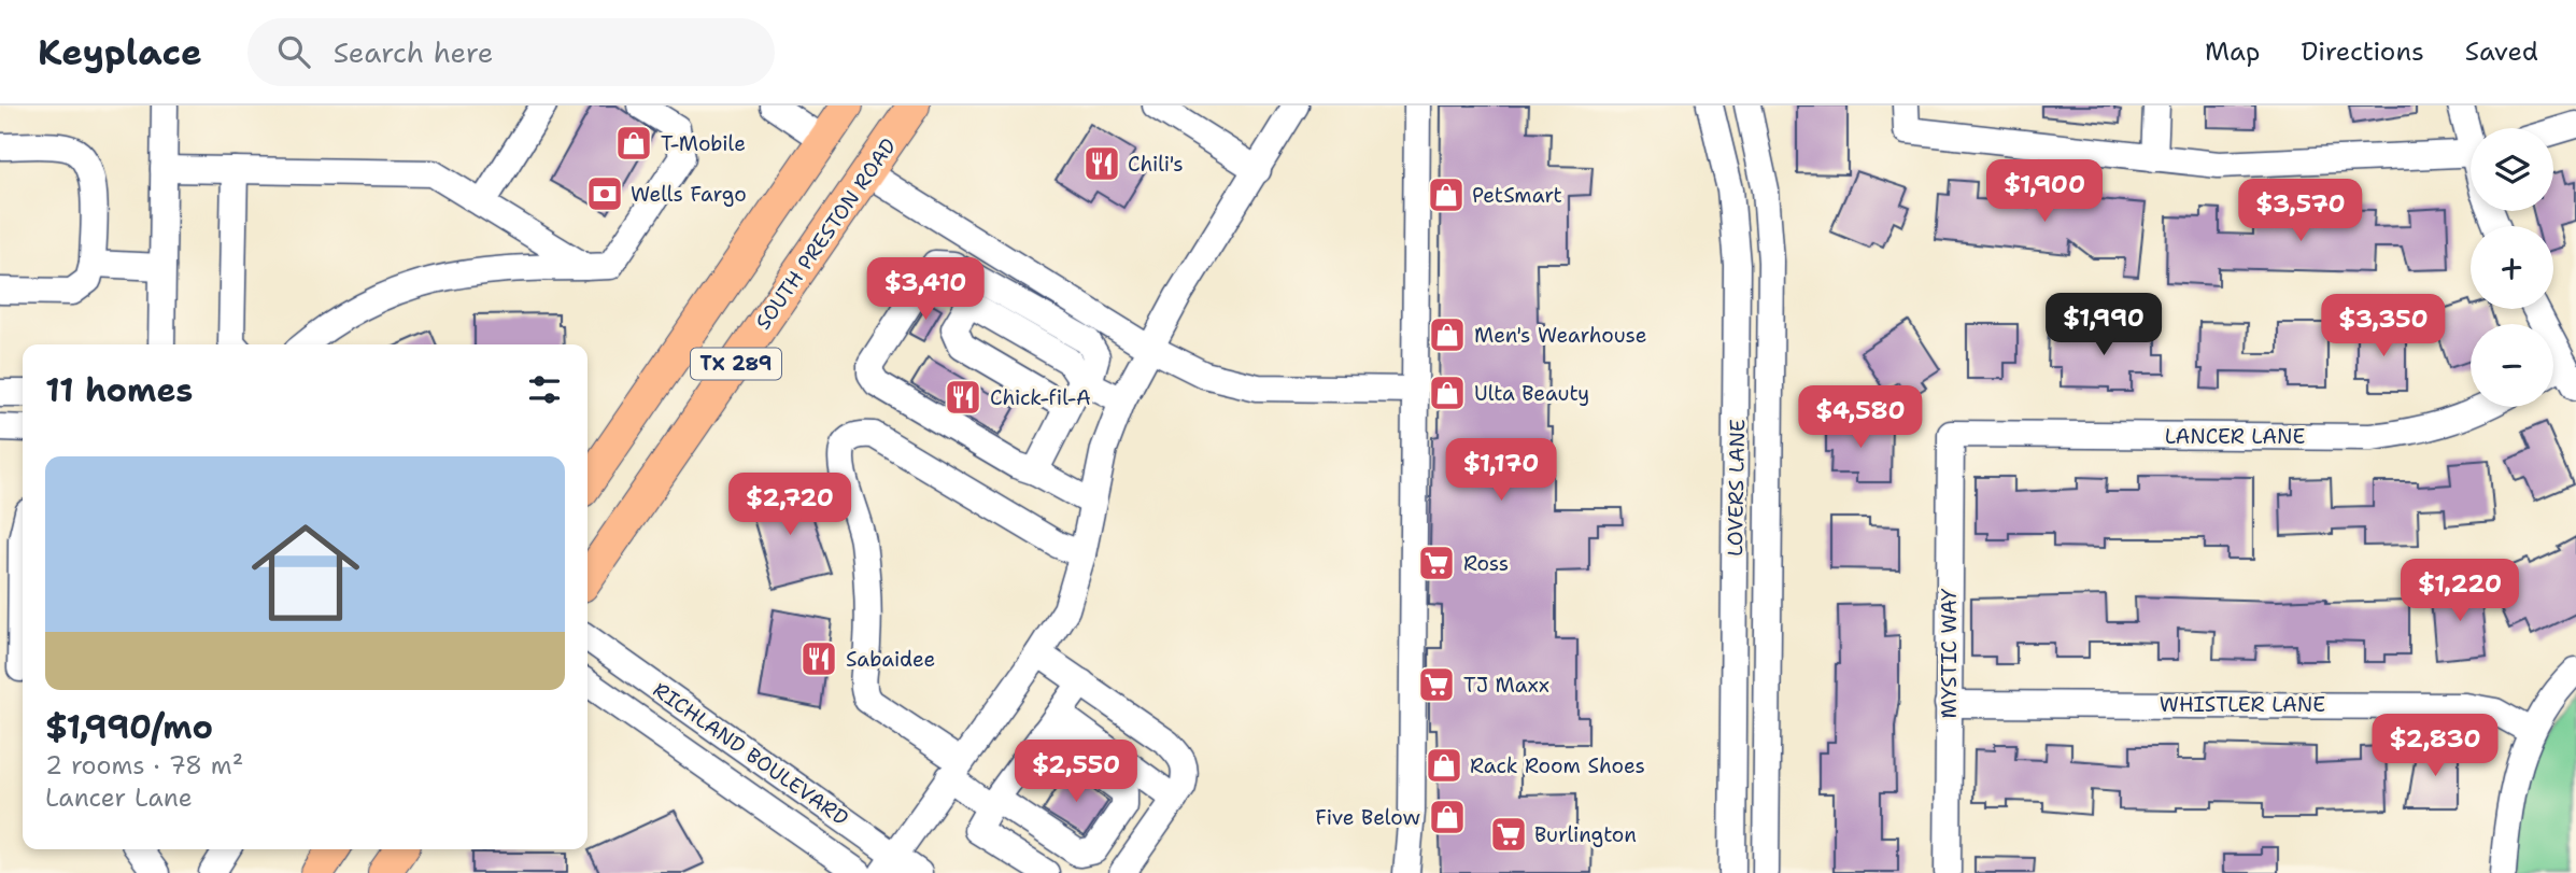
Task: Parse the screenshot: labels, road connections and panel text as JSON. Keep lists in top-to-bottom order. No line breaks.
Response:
{"streets":{"main road":["SOUTH PRESTON ROAD","TX 289"],"street":["LANCER LANE","LOVERS LANE","MYSTIC WAY","WHISTLER LANE","RICHLAND BOULEVARD"]},"crossings":[["LANCER LANE","MYSTIC WAY"],["MYSTIC WAY","WHISTLER LANE"]],"places":{"shop":["T-Mobile","PetSmart","Men's Wearhouse","Ulta Beauty","Rack Room Shoes","Five Below"],"restaurant":["Chili's","Chick-fil-A","Sabaidee"],"bank":["Wells Fargo"],"supermarket":["Ross","TJ Maxx","Burlington"]},"page":{"header":"Keyplace","search":"Search here","nav":["Map","Directions","Saved"],"map_buttons":["+","−"],"price":["$1,900","$3,570","$3,410","$1,990","$3,350","$4,580","$1,170","$2,720","$1,220","$2,830","$2,550"],"heading":"11 homes","list":[{"name":"$1,990/mo","note":"2 rooms · 78 m² · Lancer Lane"}]}}
